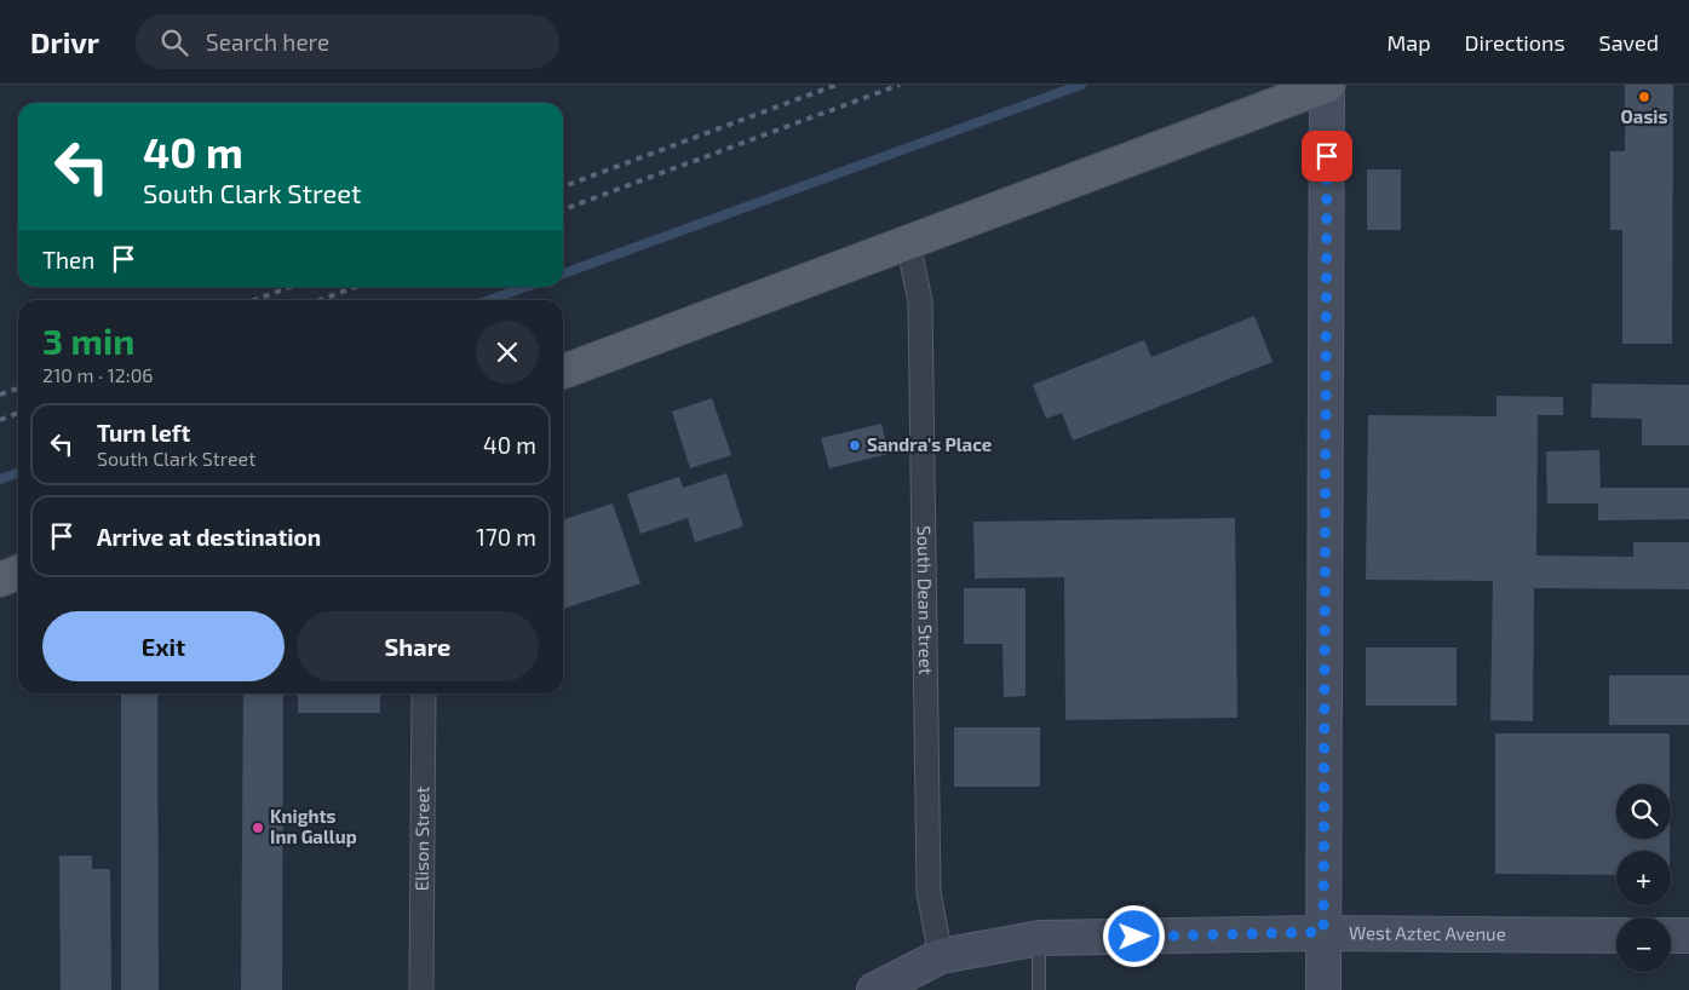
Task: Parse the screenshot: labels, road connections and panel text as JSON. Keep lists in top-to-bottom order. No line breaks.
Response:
{"streets":{"street":["South Dean Street","Elison Street","West Aztec Avenue"]},"crossings":[["South Dean Street","West Aztec Avenue"]],"places":["Oasis","Sandra's Place","Knights Inn Gallup"],"page":{"header":"Drivr","search":"Search here","nav":["Map","Directions","Saved"],"turn":["40 m","South Clark Street"],"then":"Then","heading":["3 min","210 m · 12:06"],"list":[{"name":"Turn left","note":"South Clark Street","value":"40 m"},{"name":"Arrive at destination","value":"170 m"}],"buttons":["Exit","Share"],"map_buttons":["+","−"]}}
